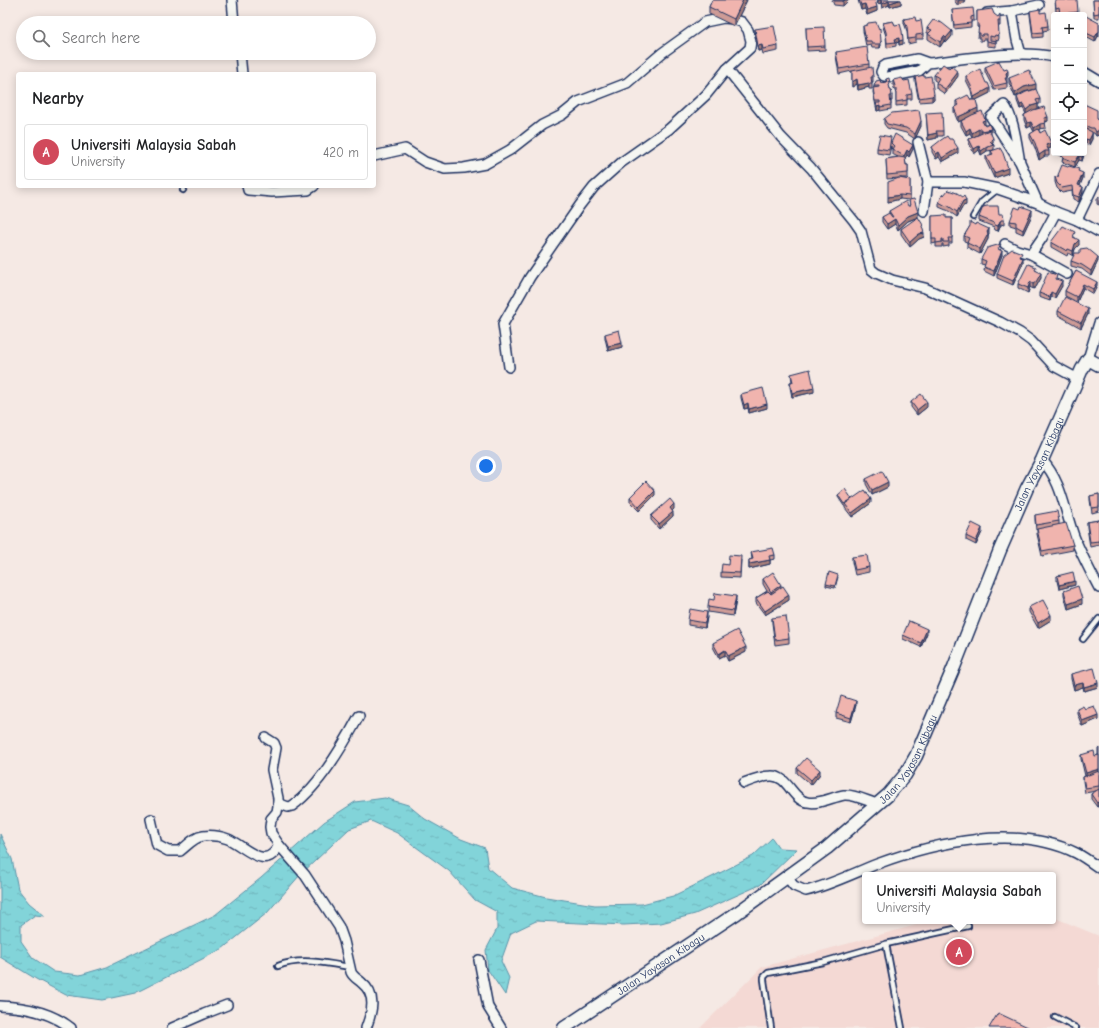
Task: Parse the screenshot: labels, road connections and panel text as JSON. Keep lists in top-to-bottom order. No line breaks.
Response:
{"streets":{"street":["Jalan Yayasan Kibagu"]},"page":{"map_buttons":["+","−"],"search":"Search here","heading":"Nearby","list":[{"mark":"A","name":"Universiti Malaysia Sabah","note":"University","value":"420 m"}],"popup":["Universiti Malaysia Sabah","University"],"pins":"A"}}
